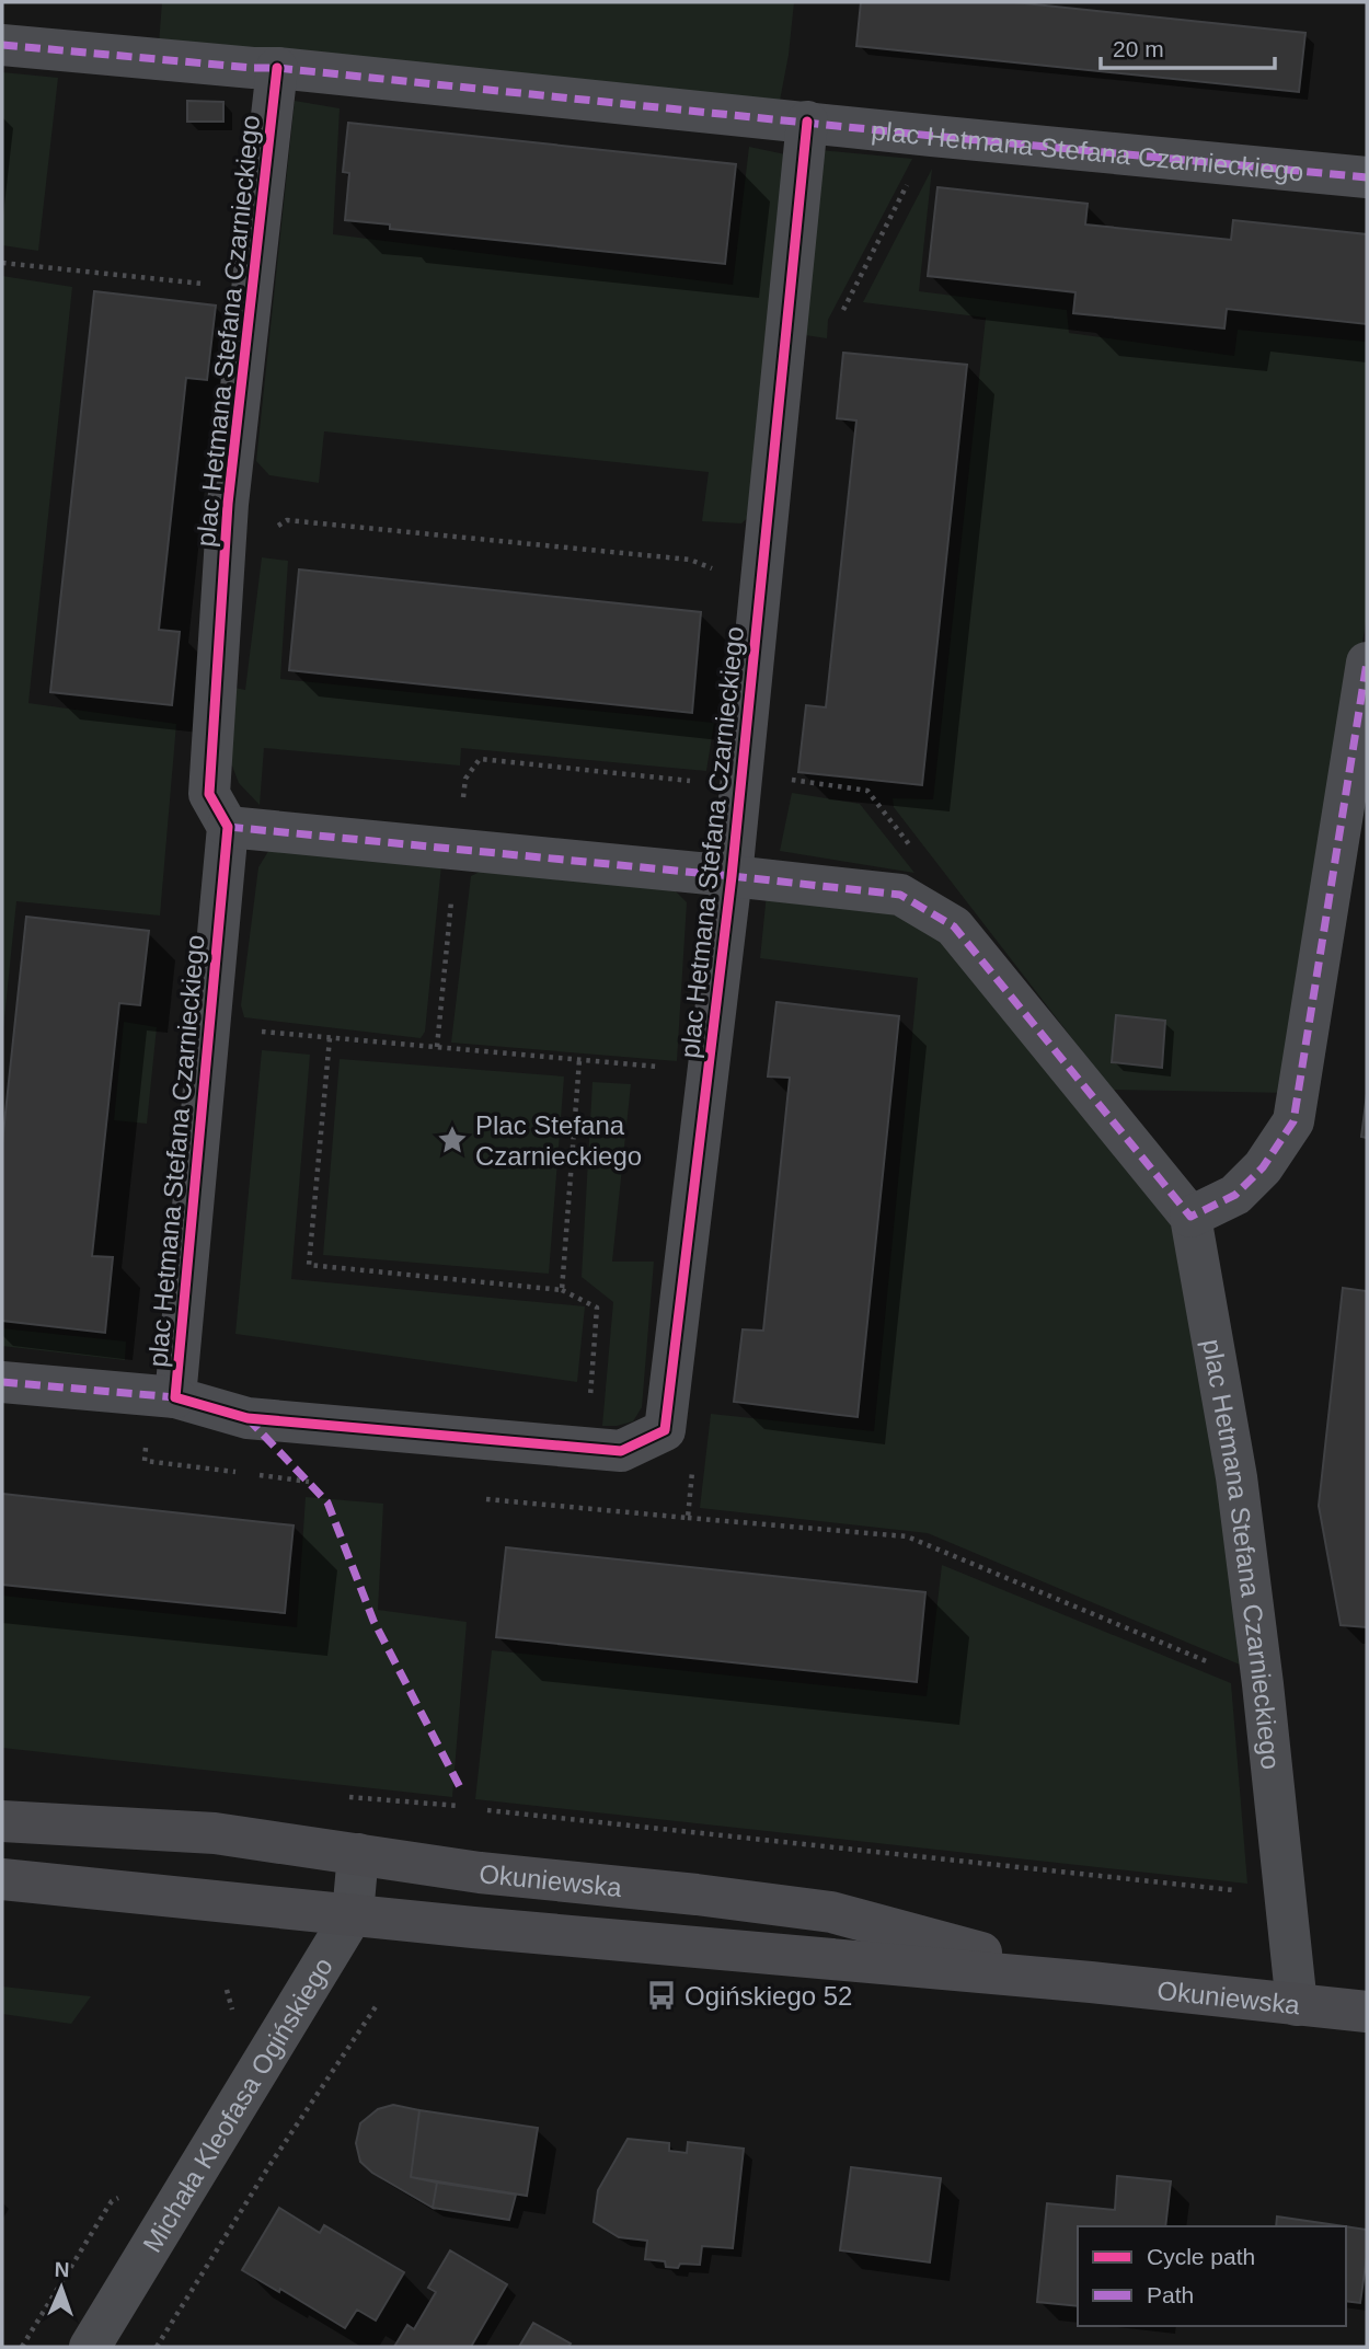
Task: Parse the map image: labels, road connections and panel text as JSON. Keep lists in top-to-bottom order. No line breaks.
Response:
{"streets":{"main road":["Okuniewska"],"street":["plac Hetmana Stefana Czarnieckiego","Michała Kleofasa Ogińskiego"]},"crossings":[["plac Hetmana Stefana Czarnieckiego","Okuniewska"],["Okuniewska","Michała Kleofasa Ogińskiego"]],"places":{"place":["Plac Stefana Czarnieckiego"],"bus stop":["Ogińskiego 52"]},"legend":["Cycle path","Path"],"scale_bar":"20 m","north":"top"}
